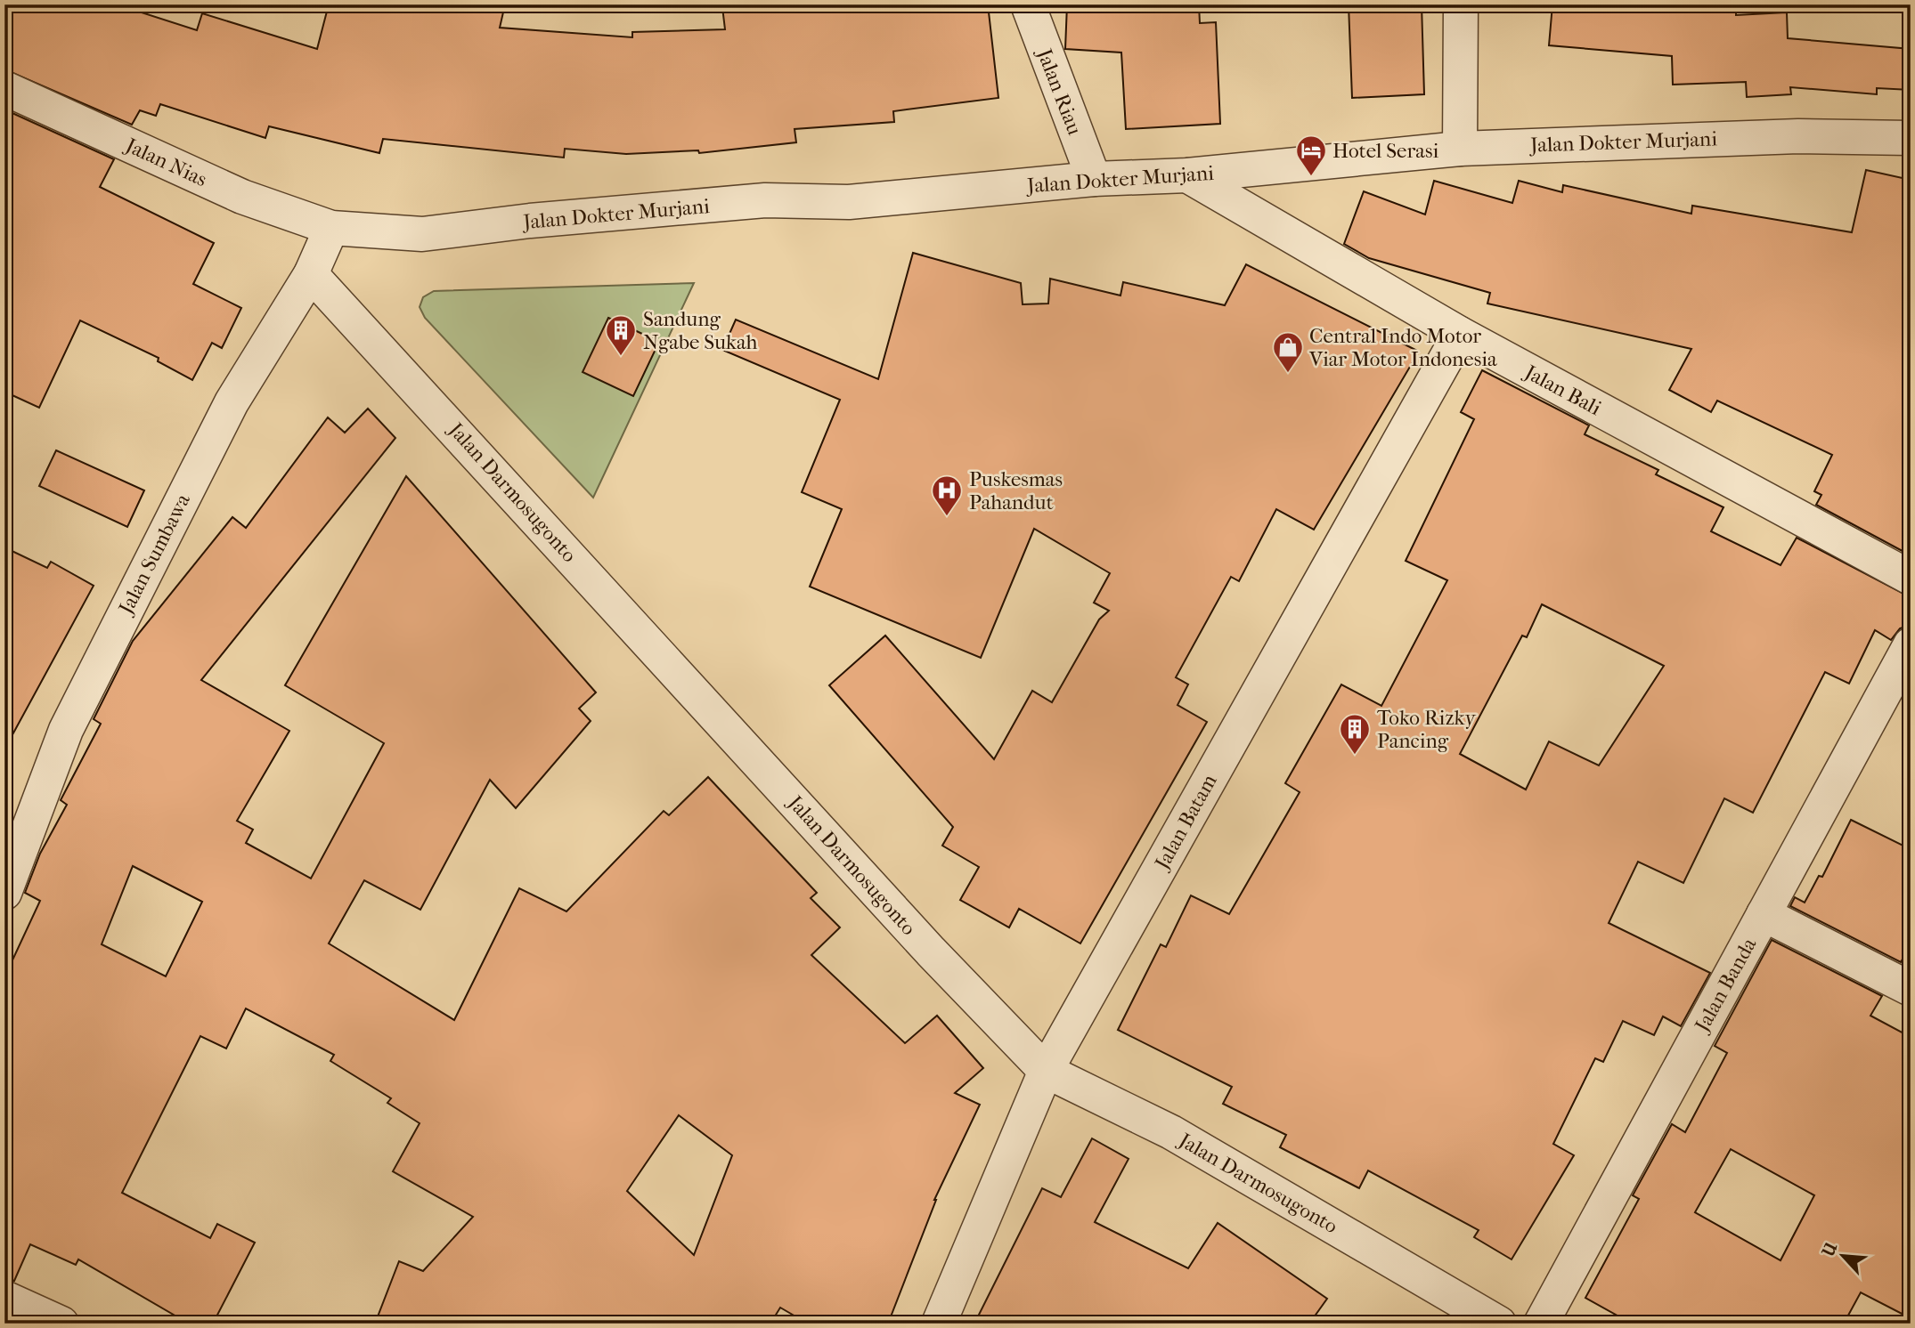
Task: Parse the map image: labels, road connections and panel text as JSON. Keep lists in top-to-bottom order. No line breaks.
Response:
{"streets":{"street":["Jalan Riau","Jalan Dokter Murjani","Jalan Nias","Jalan Bali","Jalan Darmosugonto","Jalan Sumbawa","Jalan Batam","Jalan Banda"]},"crossings":[["Jalan Riau","Jalan Dokter Murjani"],["Jalan Dokter Murjani","Jalan Nias"],["Jalan Dokter Murjani","Jalan Bali"],["Jalan Dokter Murjani","Jalan Sumbawa"],["Jalan Nias","Jalan Sumbawa"],["Jalan Bali","Jalan Batam"],["Jalan Darmosugonto","Jalan Sumbawa"],["Jalan Darmosugonto","Jalan Batam"]],"places":{"hotel":["Hotel Serasi"],"building":["Sandung Ngabe Sukah","Toko Rizky Pancing"],"shop":["Central Indo Motor Viar Motor Indonesia"],"hospital":["Puskesmas Pahandut"]},"north":"top left"}
